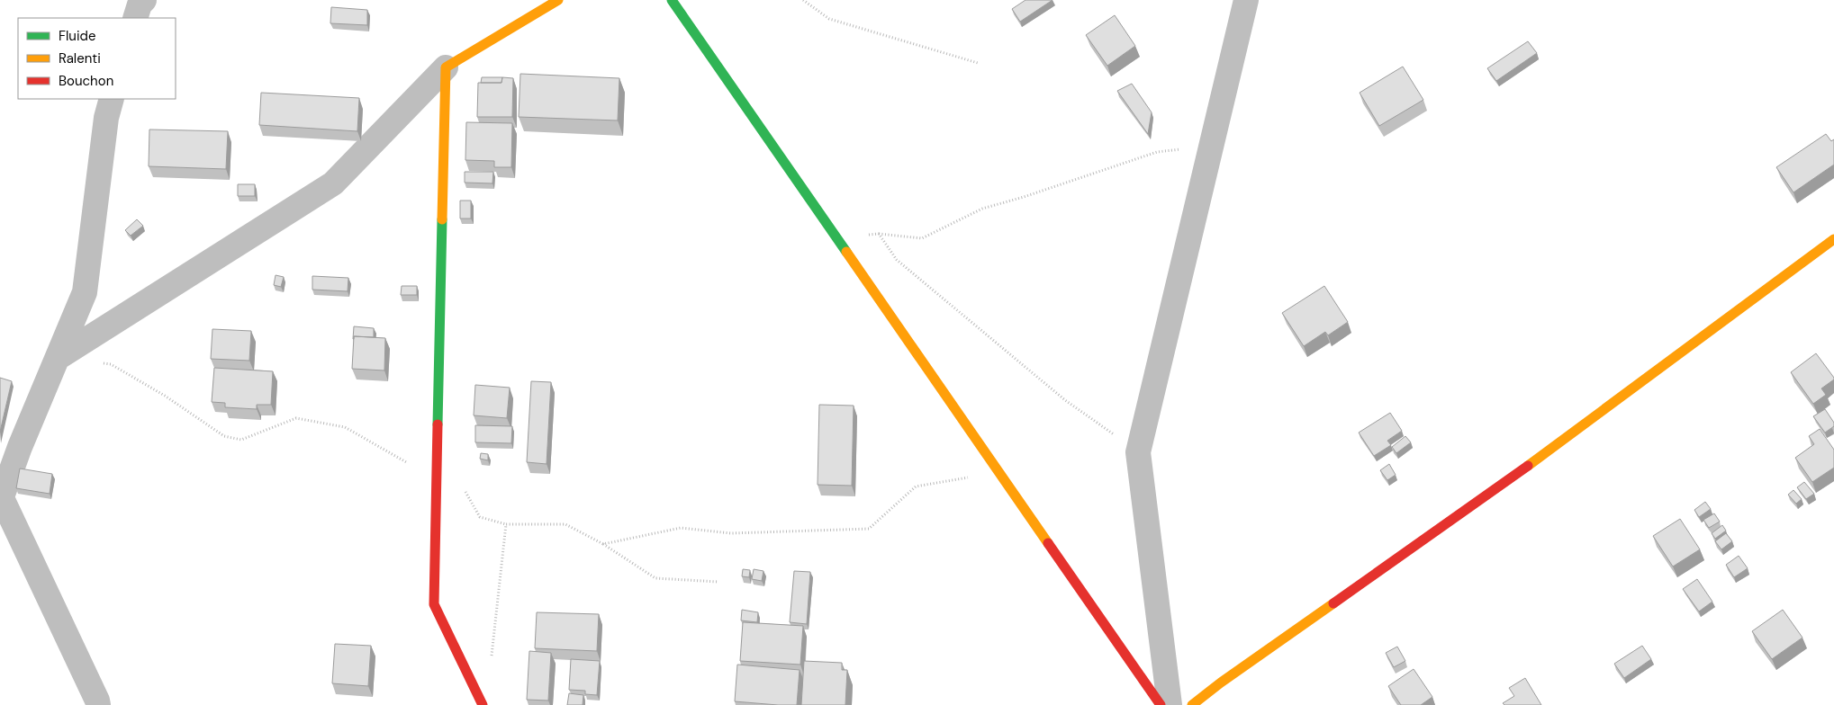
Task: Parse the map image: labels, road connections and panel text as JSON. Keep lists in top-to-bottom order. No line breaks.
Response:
{"legend":["Fluide","Ralenti","Bouchon"]}
